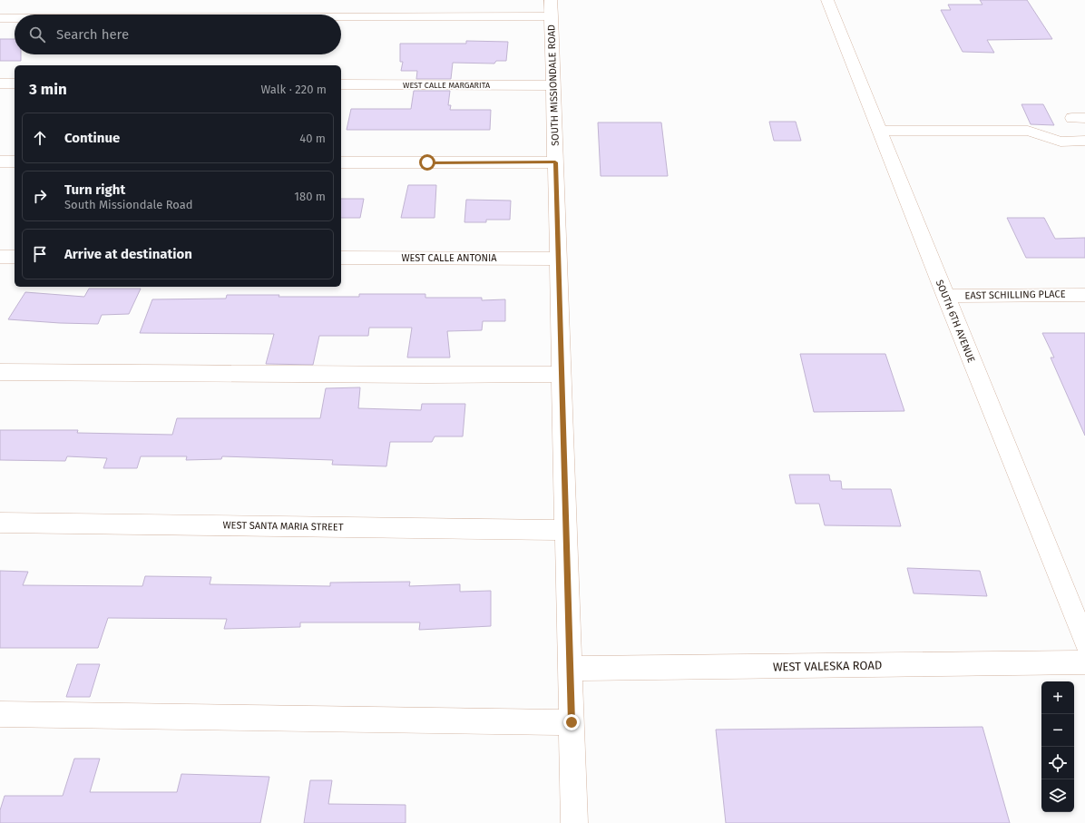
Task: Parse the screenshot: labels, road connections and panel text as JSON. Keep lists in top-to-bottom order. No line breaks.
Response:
{"streets":{"street":["WEST CALLE MARGARITA","SOUTH MISSIONDALE ROAD","WEST CALLE ANTONIA","EAST SCHILLING PLACE","SOUTH 6TH AVENUE","WEST SANTA MARIA STREET","WEST VALESKA ROAD"]},"crossings":[["WEST CALLE MARGARITA","SOUTH MISSIONDALE ROAD"],["SOUTH MISSIONDALE ROAD","WEST CALLE ANTONIA"],["SOUTH MISSIONDALE ROAD","WEST SANTA MARIA STREET"],["SOUTH MISSIONDALE ROAD","WEST VALESKA ROAD"],["EAST SCHILLING PLACE","SOUTH 6TH AVENUE"]],"page":{"search":"Search here","heading":["3 min","Walk · 220 m"],"list":[["Continue","40 m"],["Turn right","South Missiondale Road","180 m"],"Arrive at destination"],"map_buttons":["+","−"]}}
